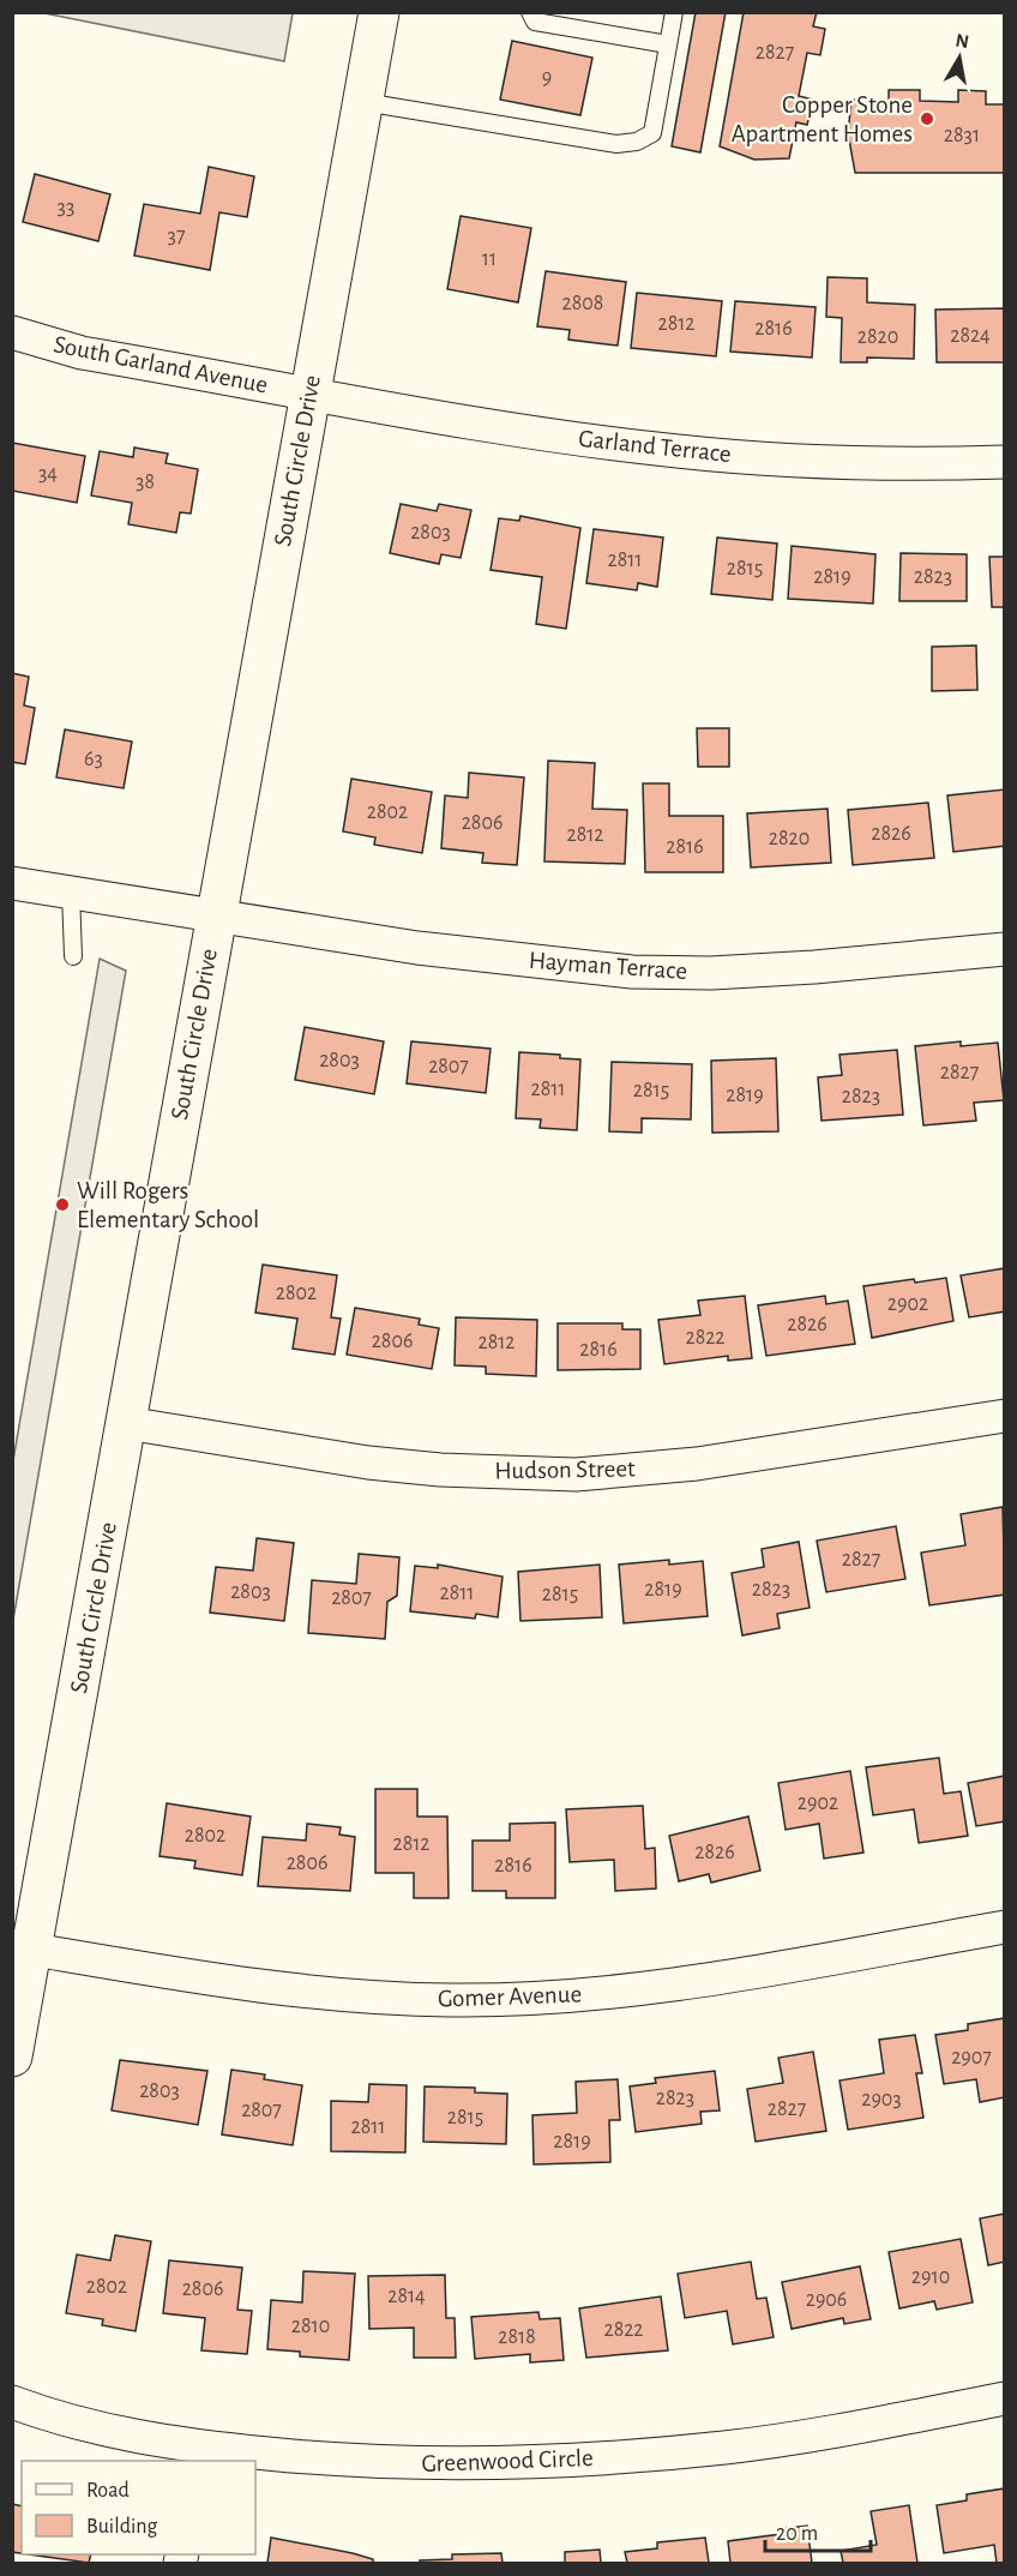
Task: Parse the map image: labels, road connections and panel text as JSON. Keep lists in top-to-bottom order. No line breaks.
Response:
{"streets":{"main road":["South Circle Drive"],"street":["South Garland Avenue","Garland Terrace","Hayman Terrace","Hudson Street","Gomer Avenue","Greenwood Circle"]},"crossings":[["South Garland Avenue","Garland Terrace"],["South Garland Avenue","South Circle Drive"],["Garland Terrace","South Circle Drive"],["South Circle Drive","Hayman Terrace"],["South Circle Drive","Hudson Street"],["South Circle Drive","Gomer Avenue"]],"places":["Copper Stone Apartment Homes","Will Rogers Elementary School"],"house_numbers":["2827","9","2831","33","37","11","2808","2812","2816","2824","2820","34","38","2803","2811","2815","2819","2823","63","2802","2806","2826","2812","2820","2816","2803","2807","2827","2811","2815","2819","2823","2802","2902","2826","2822","2806","2812","2816","2827","2819","2823","2803","2811","2815","2807","2902","2802","2812","2826","2806","2816","2907","2803","2823","2903","2827","2807","2815","2811","2819","2910","2802","2806","2814","2906","2810","2822","2818"],"legend":["Road","Building"],"scale_bar":"20 m","north":"top"}
